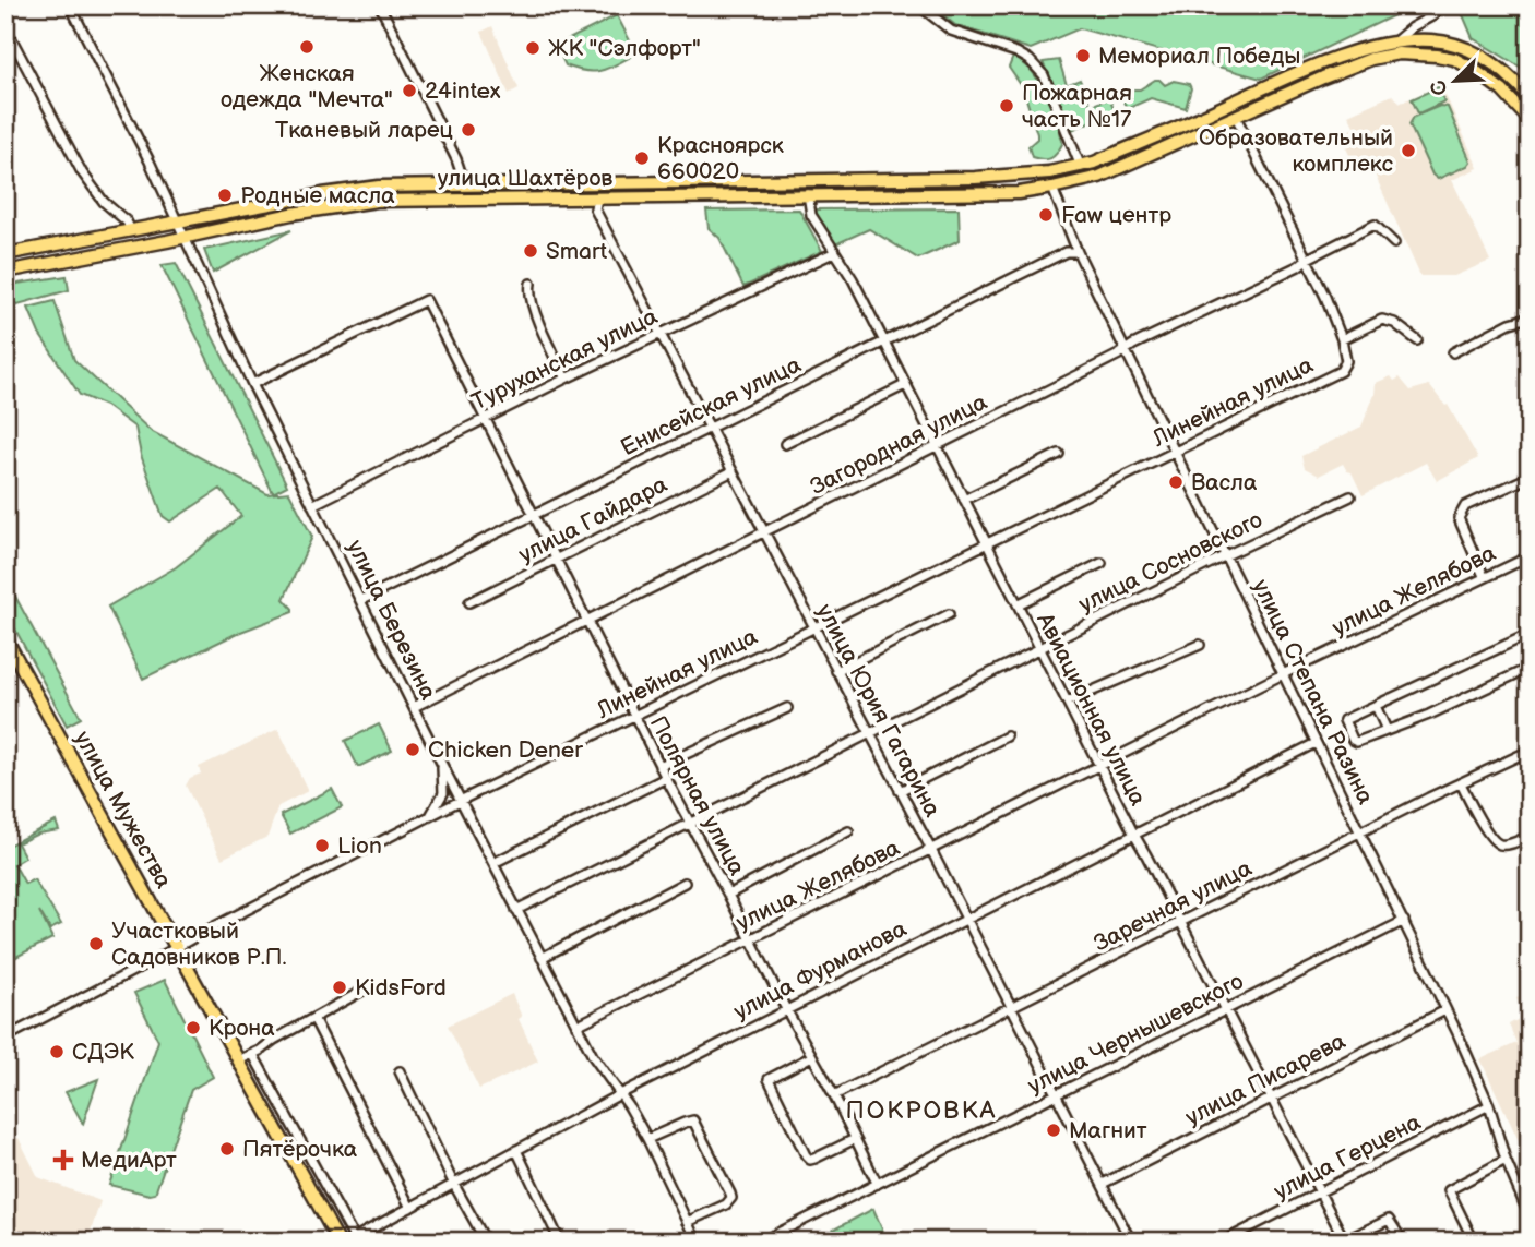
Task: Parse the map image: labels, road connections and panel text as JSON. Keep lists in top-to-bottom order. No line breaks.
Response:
{"streets":{"main road":["улица Шахтёров","улица Мужества"],"street":["Туруханская улица","Линейная улица","Енисейская улица","Загородная улица","улица Гайдара","улица Сосновского","улица Желябова","улица Березина","улица Степана Разина","Авиационная улица","улица Юрия Гагарина","Полярная улица","Заречная улица","улица Фурманова","улица Чернышевского","улица Писарева","улица Герцена"]},"crossings":[["улица Шахтёров","улица Березина"],["улица Шахтёров","улица Степана Разина"],["улица Шахтёров","Авиационная улица"],["улица Шахтёров","улица Юрия Гагарина"],["Туруханская улица","улица Березина"],["Туруханская улица","Авиационная улица"],["Туруханская улица","улица Юрия Гагарина"],["Туруханская улица","Полярная улица"],["Линейная улица","улица Березина"],["Линейная улица","улица Степана Разина"],["Линейная улица","Авиационная улица"],["Линейная улица","улица Юрия Гагарина"],["Линейная улица","Полярная улица"],["Линейная улица","улица Мужества"],["Енисейская улица","улица Березина"],["Енисейская улица","улица Степана Разина"],["Енисейская улица","Авиационная улица"],["Енисейская улица","улица Юрия Гагарина"],["Енисейская улица","Полярная улица"],["Загородная улица","улица Березина"],["Загородная улица","улица Степана Разина"],["Загородная улица","Авиационная улица"],["Загородная улица","улица Юрия Гагарина"],["Загородная улица","Полярная улица"],["улица Гайдара","улица Юрия Гагарина"],["улица Гайдара","Полярная улица"],["улица Сосновского","улица Березина"],["улица Сосновского","улица Степана Разина"],["улица Сосновского","Авиационная улица"],["улица Сосновского","улица Юрия Гагарина"],["улица Сосновского","Полярная улица"],["улица Желябова","улица Березина"],["улица Желябова","улица Степана Разина"],["улица Желябова","Авиационная улица"],["улица Желябова","улица Юрия Гагарина"],["улица Желябова","Полярная улица"],["улица Березина","Полярная улица"],["улица Березина","улица Фурманова"],["улица Степана Разина","Заречная улица"],["улица Степана Разина","улица Фурманова"],["улица Степана Разина","улица Чернышевского"],["улица Степана Разина","улица Писарева"],["улица Степана Разина","улица Герцена"],["Авиационная улица","Заречная улица"],["Авиационная улица","улица Фурманова"],["Авиационная улица","улица Чернышевского"],["Авиационная улица","улица Писарева"],["Авиационная улица","улица Герцена"],["улица Юрия Гагарина","Заречная улица"],["улица Юрия Гагарина","улица Фурманова"],["улица Юрия Гагарина","улица Чернышевского"],["улица Юрия Гагарина","улица Писарева"],["Полярная улица","Заречная улица"],["Полярная улица","улица Фурманова"],["Полярная улица","улица Чернышевского"]],"districts":["ПОКРОВКА"],"places":{"other":["Женская одежда \"Мечта\"","ЖК \"Сэлфорт\"","Мемориал Победы","24intex","Пожарная часть №17","Тканевый ларец","Образовательный комплекс","Красноярск 660020","Родные масла","Faw центр","Smart","Васла","Chicken Dener","Lion","Участковый Садовников Р.П.","KidsFord","Крона","СДЭК","Магнит","Пятёрочка"],"health":["МедиАрт"]},"north":"bottom left"}
